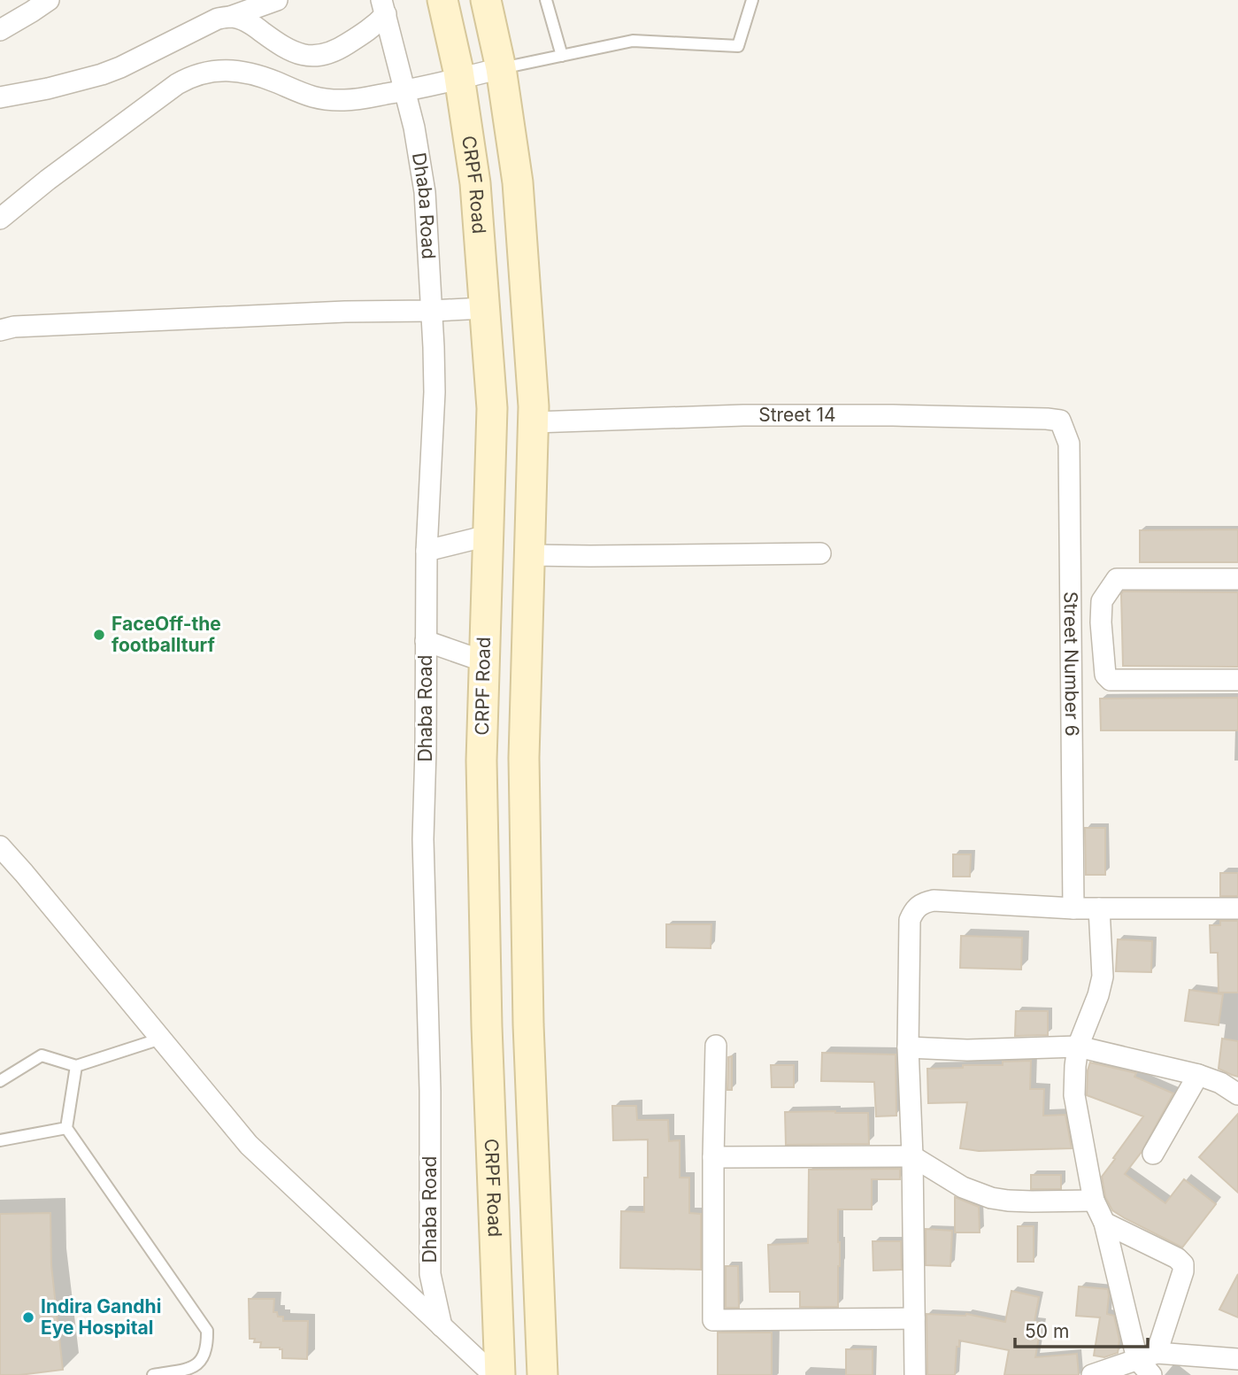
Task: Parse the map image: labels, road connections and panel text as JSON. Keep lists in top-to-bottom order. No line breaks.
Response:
{"streets":{"street":["CRPF Road","Dhaba Road","Street 14","Street Number 6"]},"crossings":[["Street 14","Street Number 6"]],"places":["FaceOff-the footballturf","Indira Gandhi Eye Hospital"],"scale_bar":"50 m"}
